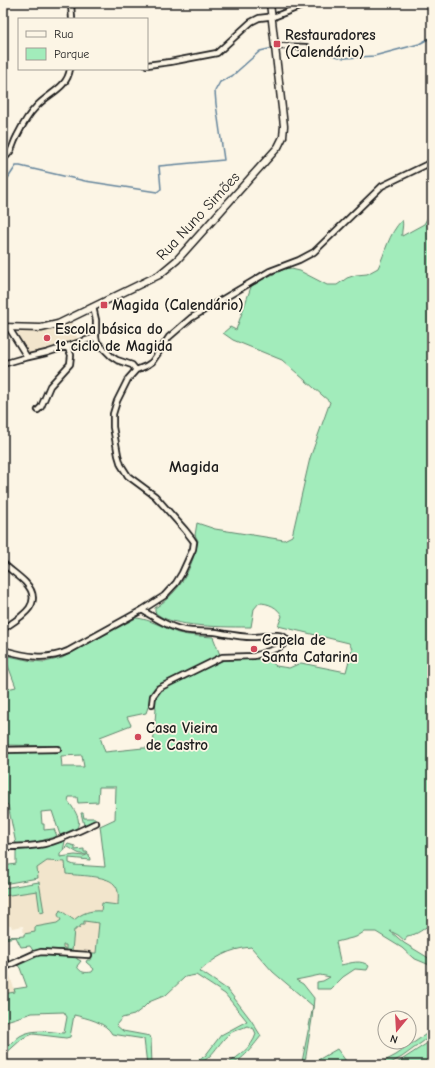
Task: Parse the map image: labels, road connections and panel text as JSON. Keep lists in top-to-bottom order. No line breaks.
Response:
{"streets":{"street":["Rua Nuno Simões"]},"districts":["Magida"],"places":{"transit":["Restauradores (Calendário)","Magida (Calendário)"],"other":["Escola básica do 1º ciclo de Magida","Capela de Santa Catarina","Casa Vieira de Castro"]},"legend":["Rua","Parque"],"north":"bottom"}
